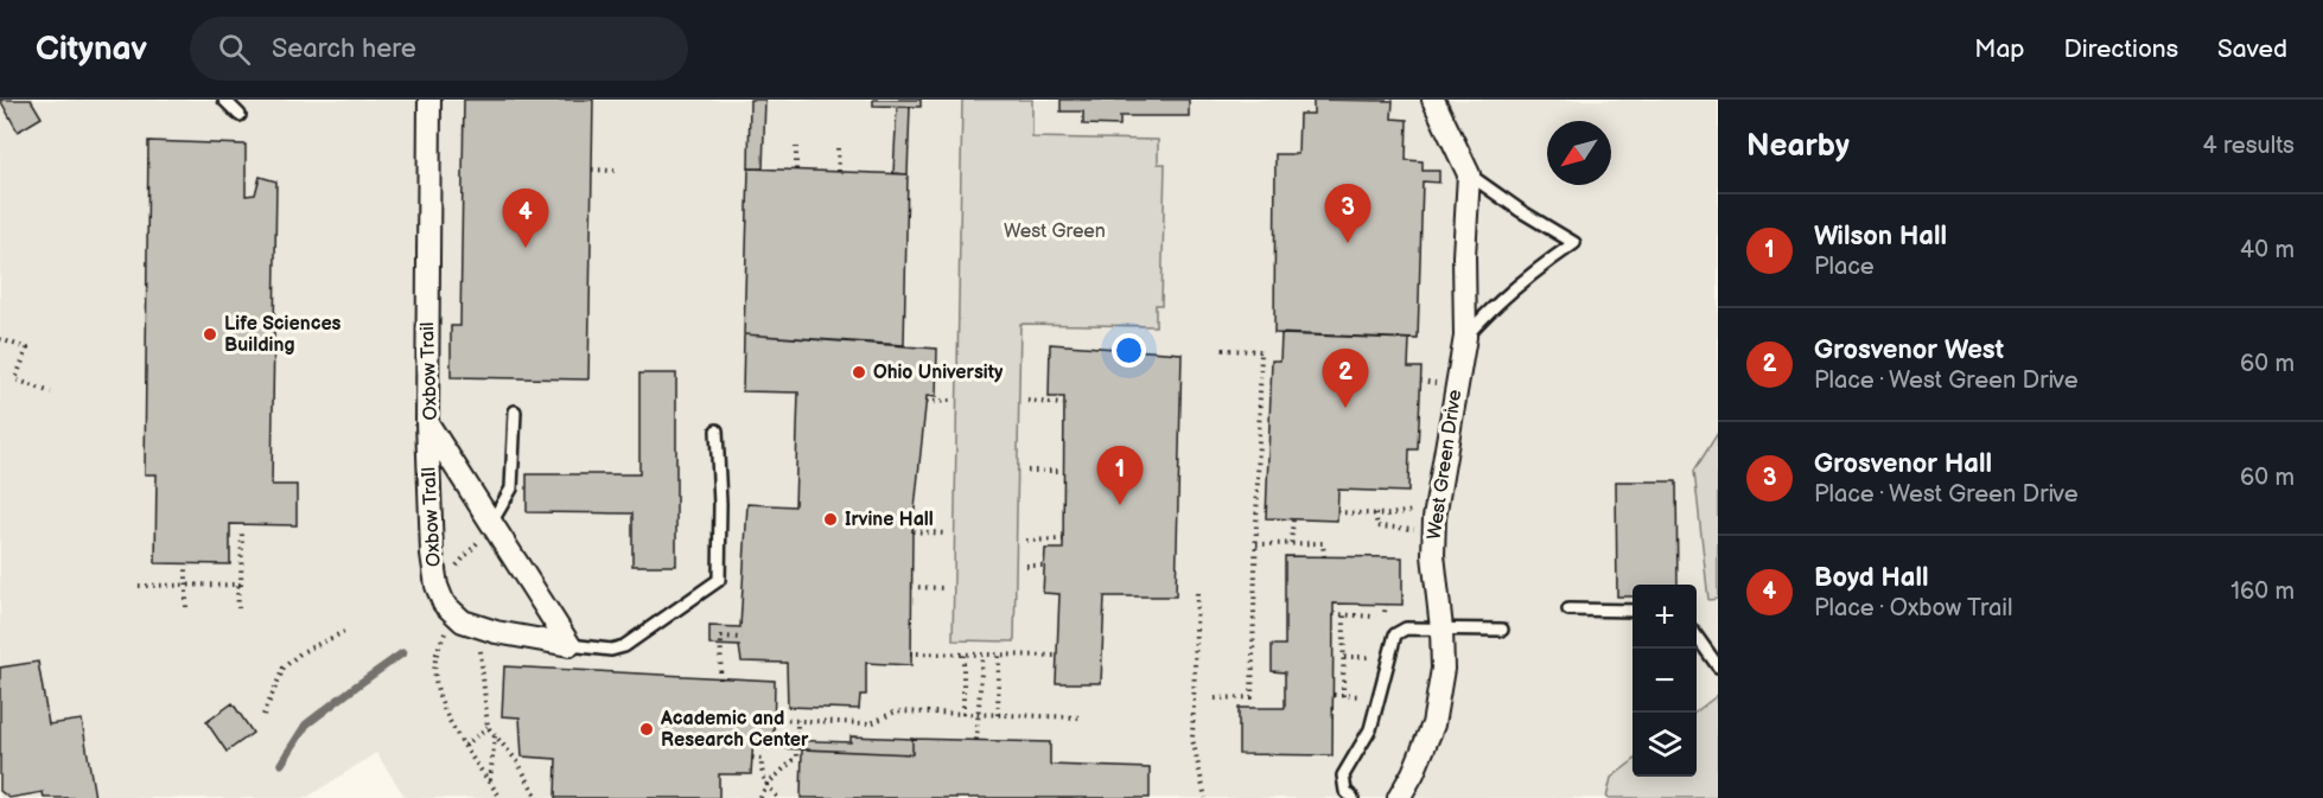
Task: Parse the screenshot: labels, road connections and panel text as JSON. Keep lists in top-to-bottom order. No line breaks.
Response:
{"streets":{"street":["Oxbow Trail","West Green Drive","Oxbow TraIl"]},"crossings":[["Oxbow Trail","Oxbow TraIl"]],"parks":["West Green"],"places":["Life Sciences Building","Ohio University","Irvine Hall","Academic and Research Center"],"north":"bottom left","page":{"header":"Citynav","search":"Search here","nav":["Map","Directions","Saved"],"heading":["Nearby","4 results"],"pins":["3","4","2","1"],"list":[{"mark":"1","name":"Wilson Hall","note":"Place","value":"40 m"},{"mark":"2","name":"Grosvenor West","note":"Place · West Green Drive","value":"60 m"},{"mark":"3","name":"Grosvenor Hall","note":"Place · West Green Drive","value":"60 m"},{"mark":"4","name":"Boyd Hall","note":"Place · Oxbow Trail","value":"160 m"}],"map_buttons":["+","−"]}}
